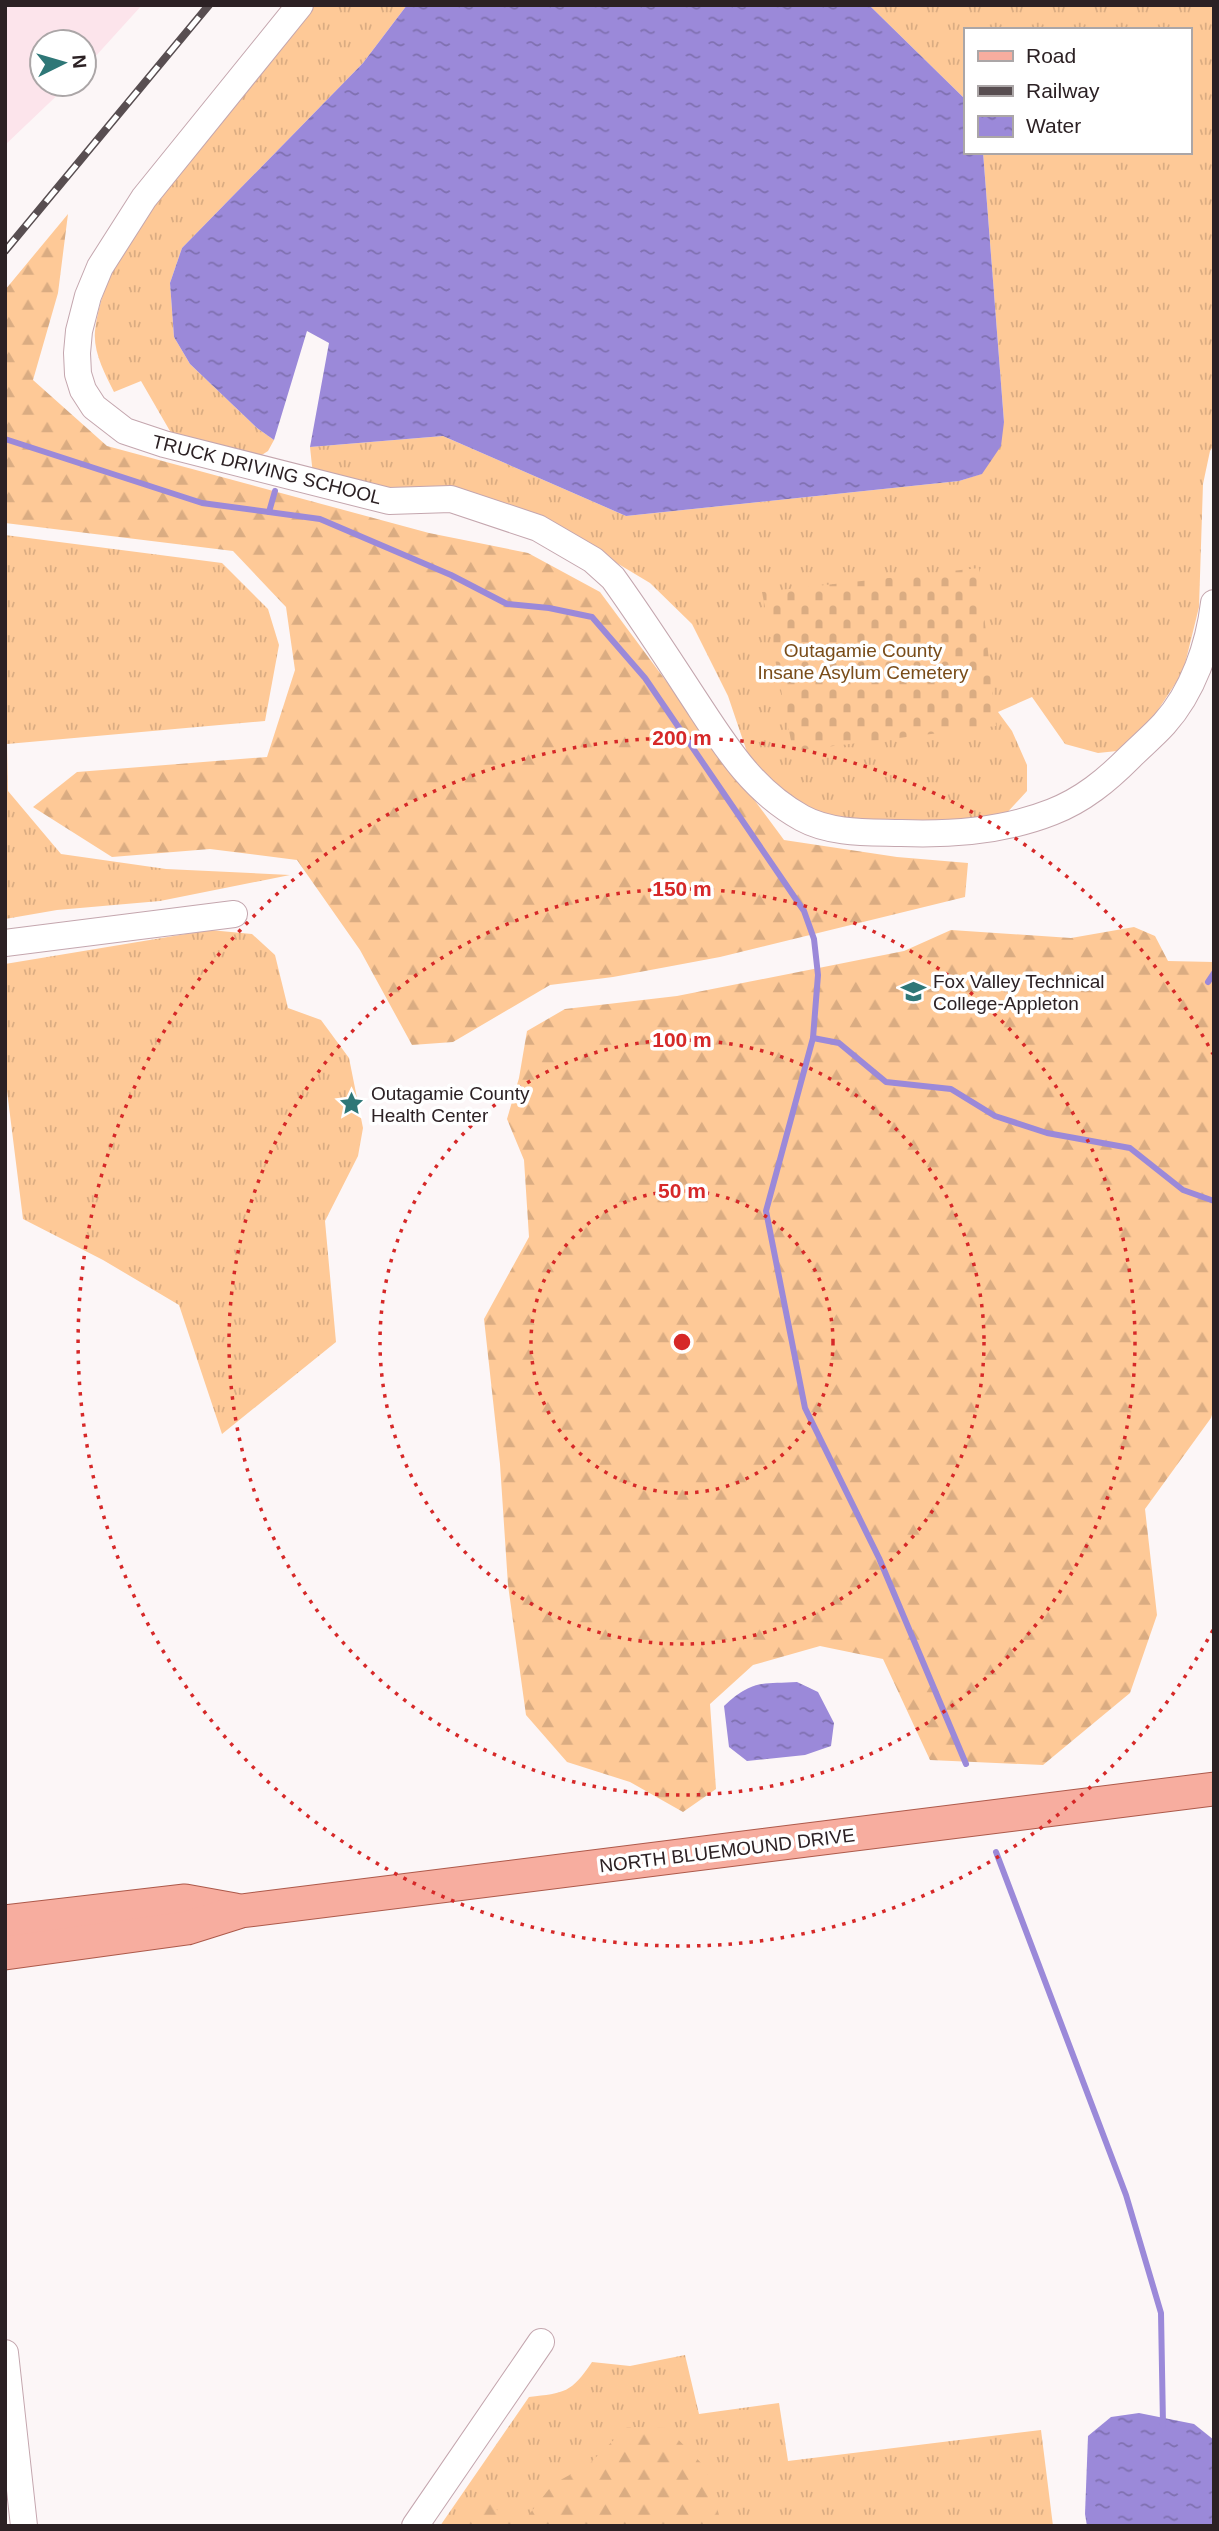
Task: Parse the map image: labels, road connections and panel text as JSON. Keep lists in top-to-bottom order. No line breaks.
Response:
{"streets":{"main road":["NORTH BLUEMOUND DRIVE"],"street":["TRUCK DRIVING SCHOOL"]},"parks":["Outagamie County Insane Asylum Cemetery"],"places":{"school or university":["Fox Valley Technical College-Appleton"],"place":["Outagamie County Health Center"]},"legend":["Road","Railway","Water"],"north":"right","rings":["200 m","150 m","100 m","50 m"]}
